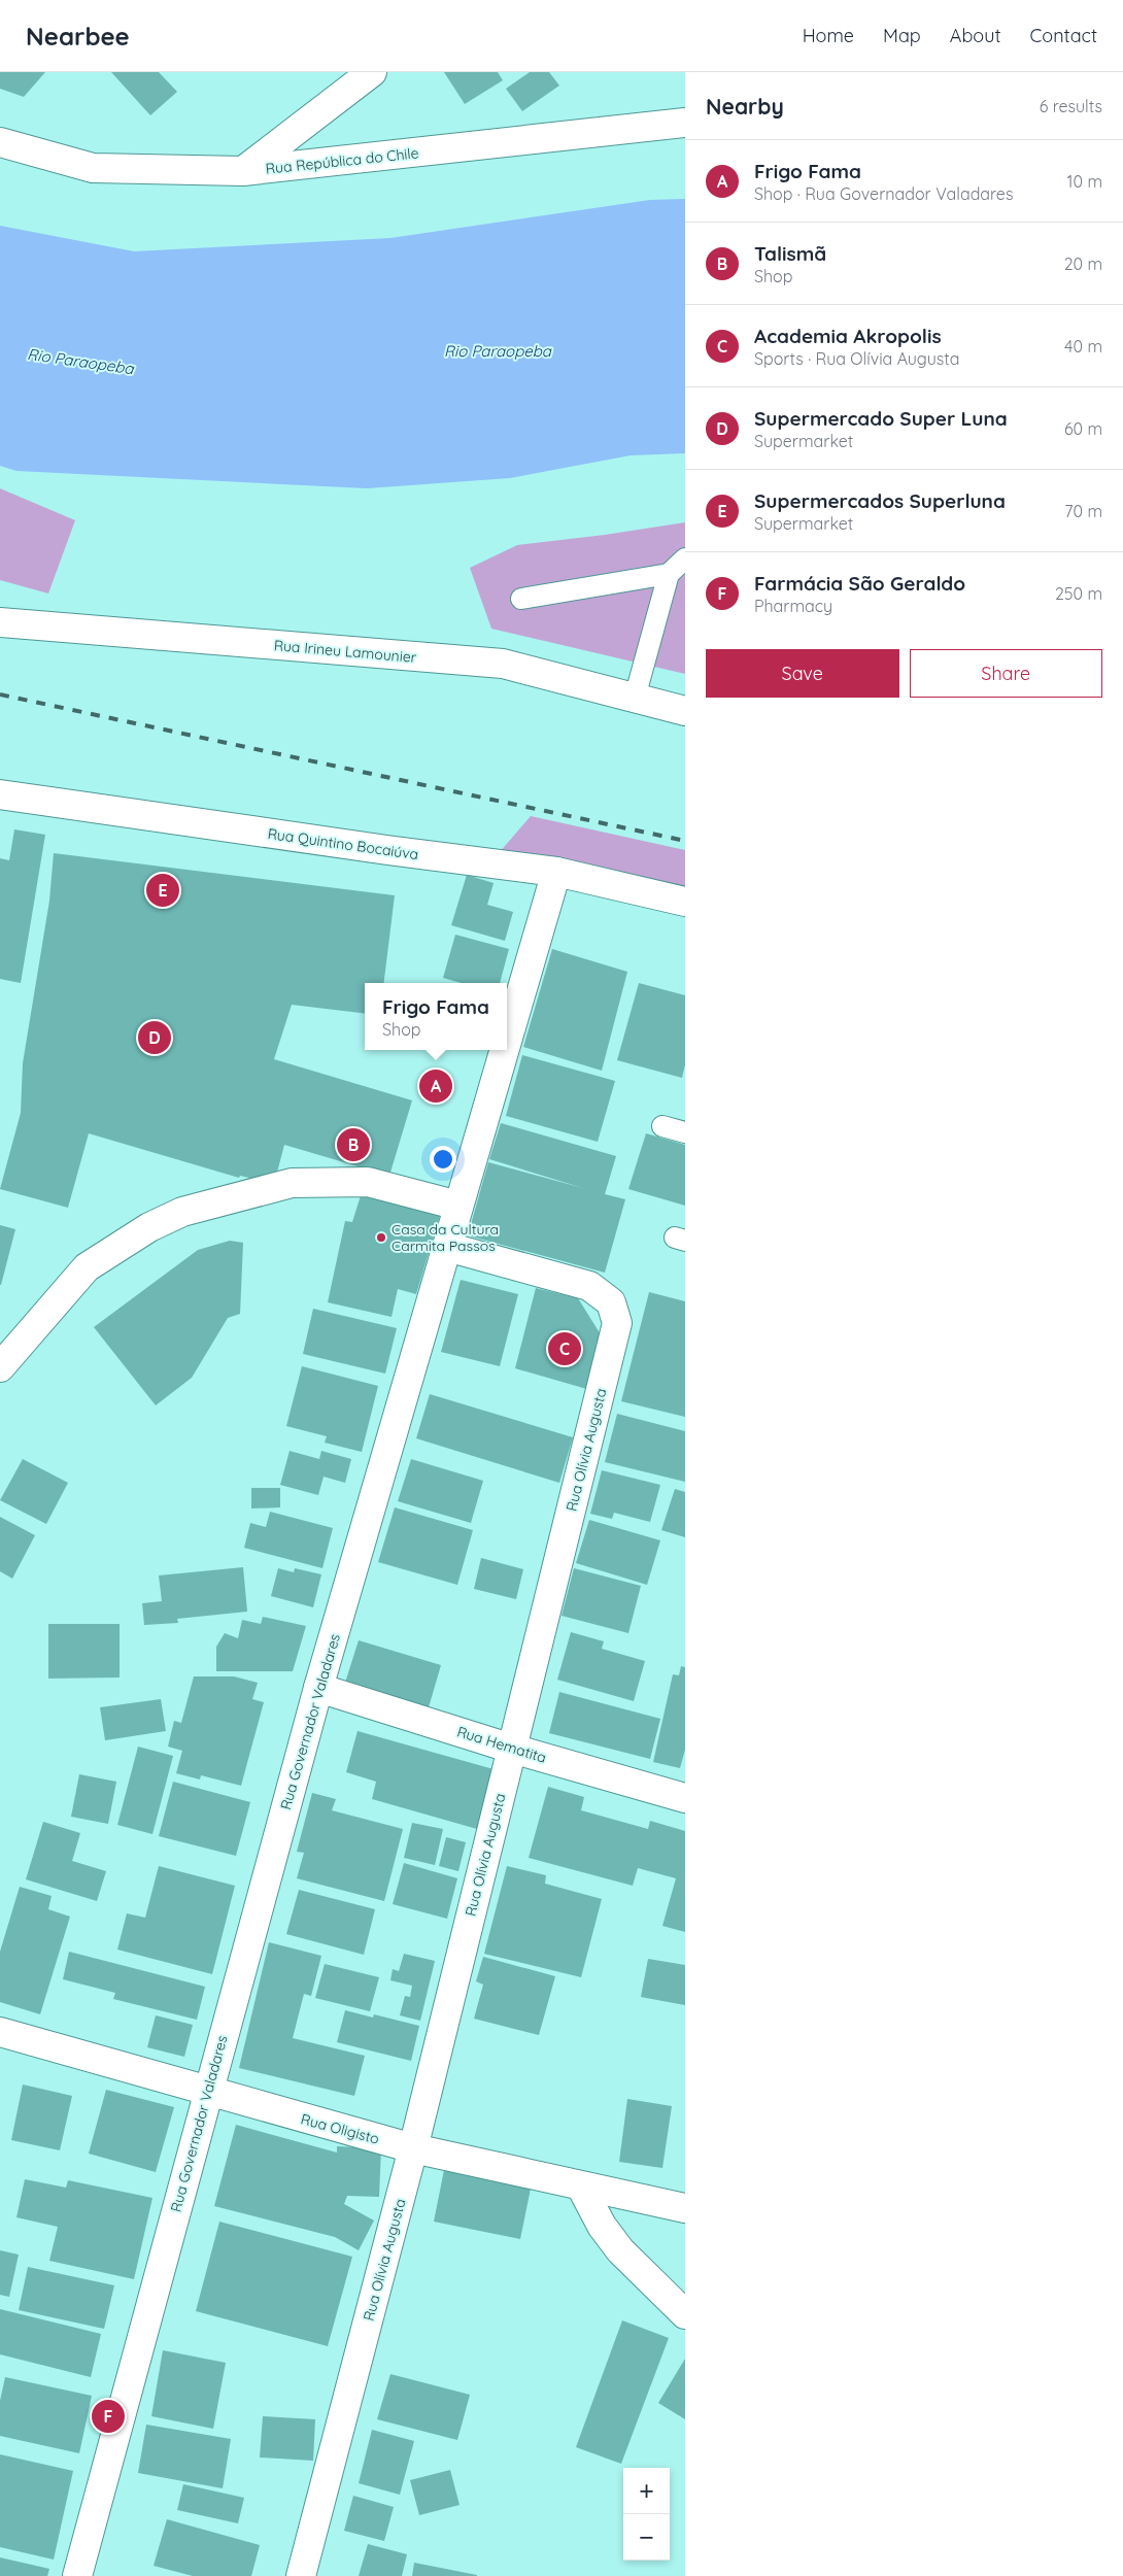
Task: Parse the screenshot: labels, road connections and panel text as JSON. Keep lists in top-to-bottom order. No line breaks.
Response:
{"streets":{"street":["Rua República do Chile","Rua Irineu Lamounier","Rua Quintino Bocaiúva","Rua Olívia Augusta","Rua Governador Valadares","Rua Hematita","Rua Oligisto"]},"crossings":[["Rua Quintino Bocaiúva","Rua Governador Valadares"],["Rua Olívia Augusta","Rua Governador Valadares"],["Rua Olívia Augusta","Rua Hematita"],["Rua Olívia Augusta","Rua Oligisto"],["Rua Governador Valadares","Rua Hematita"],["Rua Governador Valadares","Rua Oligisto"]],"water":["Rio Paraopeba"],"places":["Casa da Cultura Carmita Passos"],"page":{"header":"Nearbee","nav":["Home","Map","About","Contact"],"heading":["Nearby","6 results"],"list":[{"mark":"A","name":"Frigo Fama","note":"Shop · Rua Governador Valadares","value":"10 m"},{"mark":"B","name":"Talismã","note":"Shop","value":"20 m"},{"mark":"C","name":"Academia Akropolis","note":"Sports · Rua Olívia Augusta","value":"40 m"},{"mark":"D","name":"Supermercado Super Luna","note":"Supermarket","value":"60 m"},{"mark":"E","name":"Supermercados Superluna","note":"Supermarket","value":"70 m"},{"mark":"F","name":"Farmácia São Geraldo","note":"Pharmacy","value":"250 m"}],"buttons":["Save","Share"],"pins":["E","D","A","B","C","F"],"popup":["Frigo Fama","Shop"],"map_buttons":["+","−"]}}
